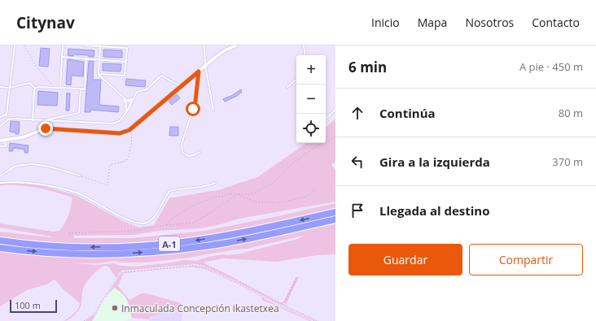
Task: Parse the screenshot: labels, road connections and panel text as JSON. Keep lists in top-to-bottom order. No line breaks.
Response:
{"streets":{"highway":["A-1"]},"places":["Inmaculada Concepción ikastetxea"],"scale_bar":"100 m","page":{"header":"Citynav","nav":["Inicio","Mapa","Nosotros","Contacto"],"heading":["6 min","A pie · 450 m"],"map_buttons":["+","−"],"list":[["Continúa","80 m"],["Gira a la izquierda","370 m"],"Llegada al destino"],"buttons":["Guardar","Compartir"],"scale":"100 m"}}
